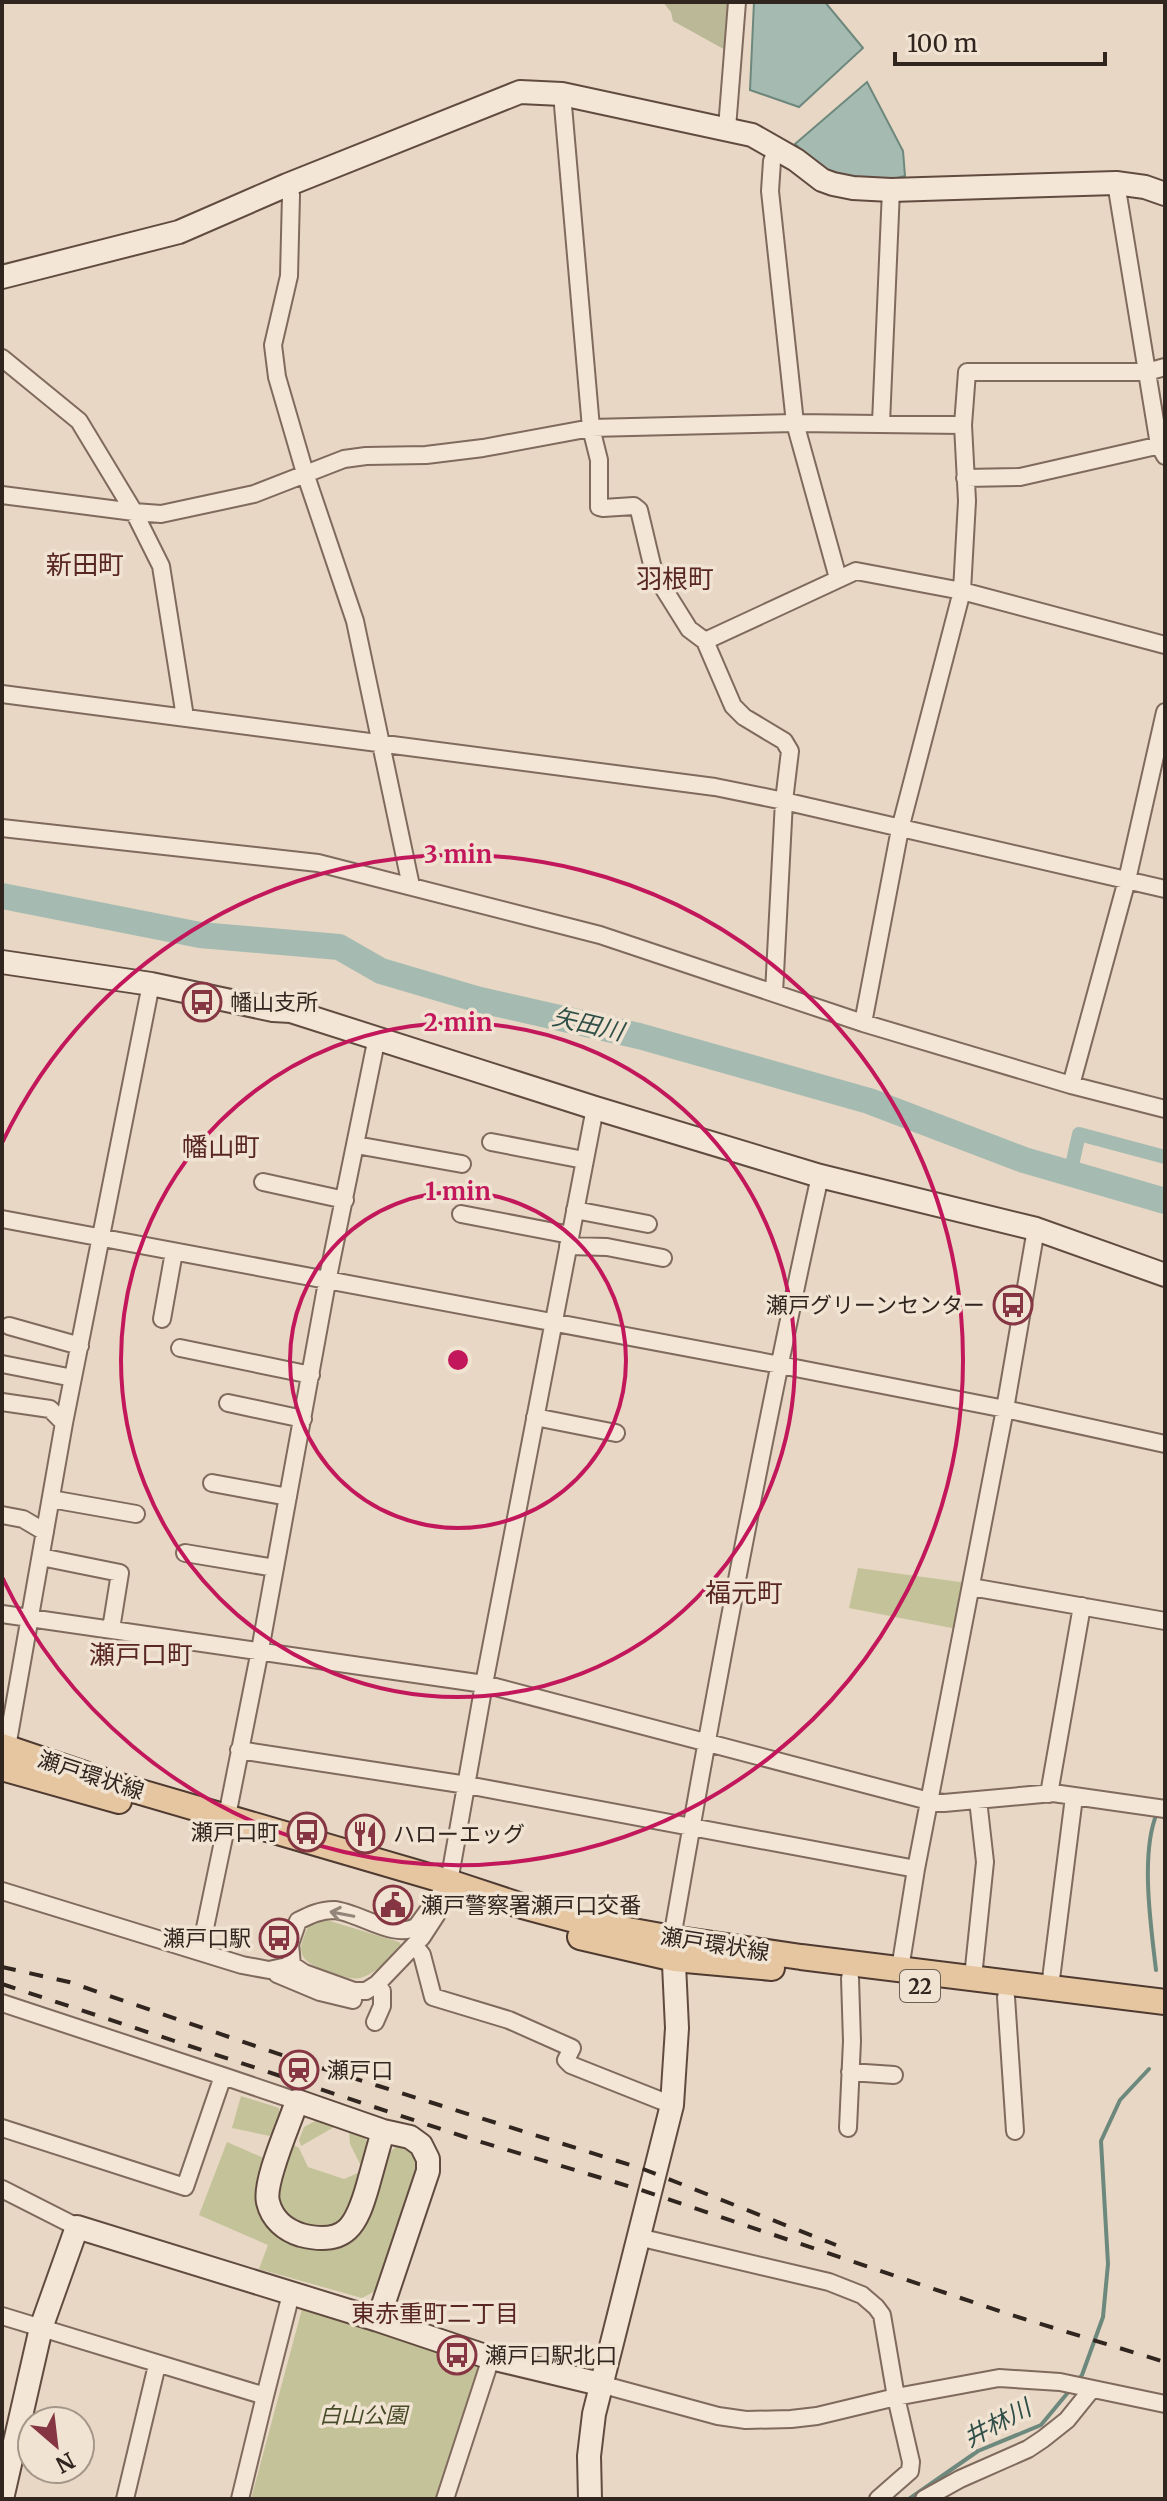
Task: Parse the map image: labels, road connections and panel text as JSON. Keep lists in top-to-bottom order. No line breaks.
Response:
{"streets":{"main road":["瀬戸環状線","22"]},"districts":["新田町","羽根町","幡山町","福元町","瀬戸口町","東赤重町二丁目"],"water":["矢田川","井林川"],"parks":["白山公園"],"places":{"bus stop":["幡山支所","瀬戸グリーンセンター","瀬戸口町","瀬戸口駅","瀬戸口駅北口"],"restaurant":["ハローエッグ"],"public building":["瀬戸警察署瀬戸口交番"],"station":["瀬戸口"]},"scale_bar":"100 m","north":"bottom right","rings":["3 min","2 min","1 min"]}
